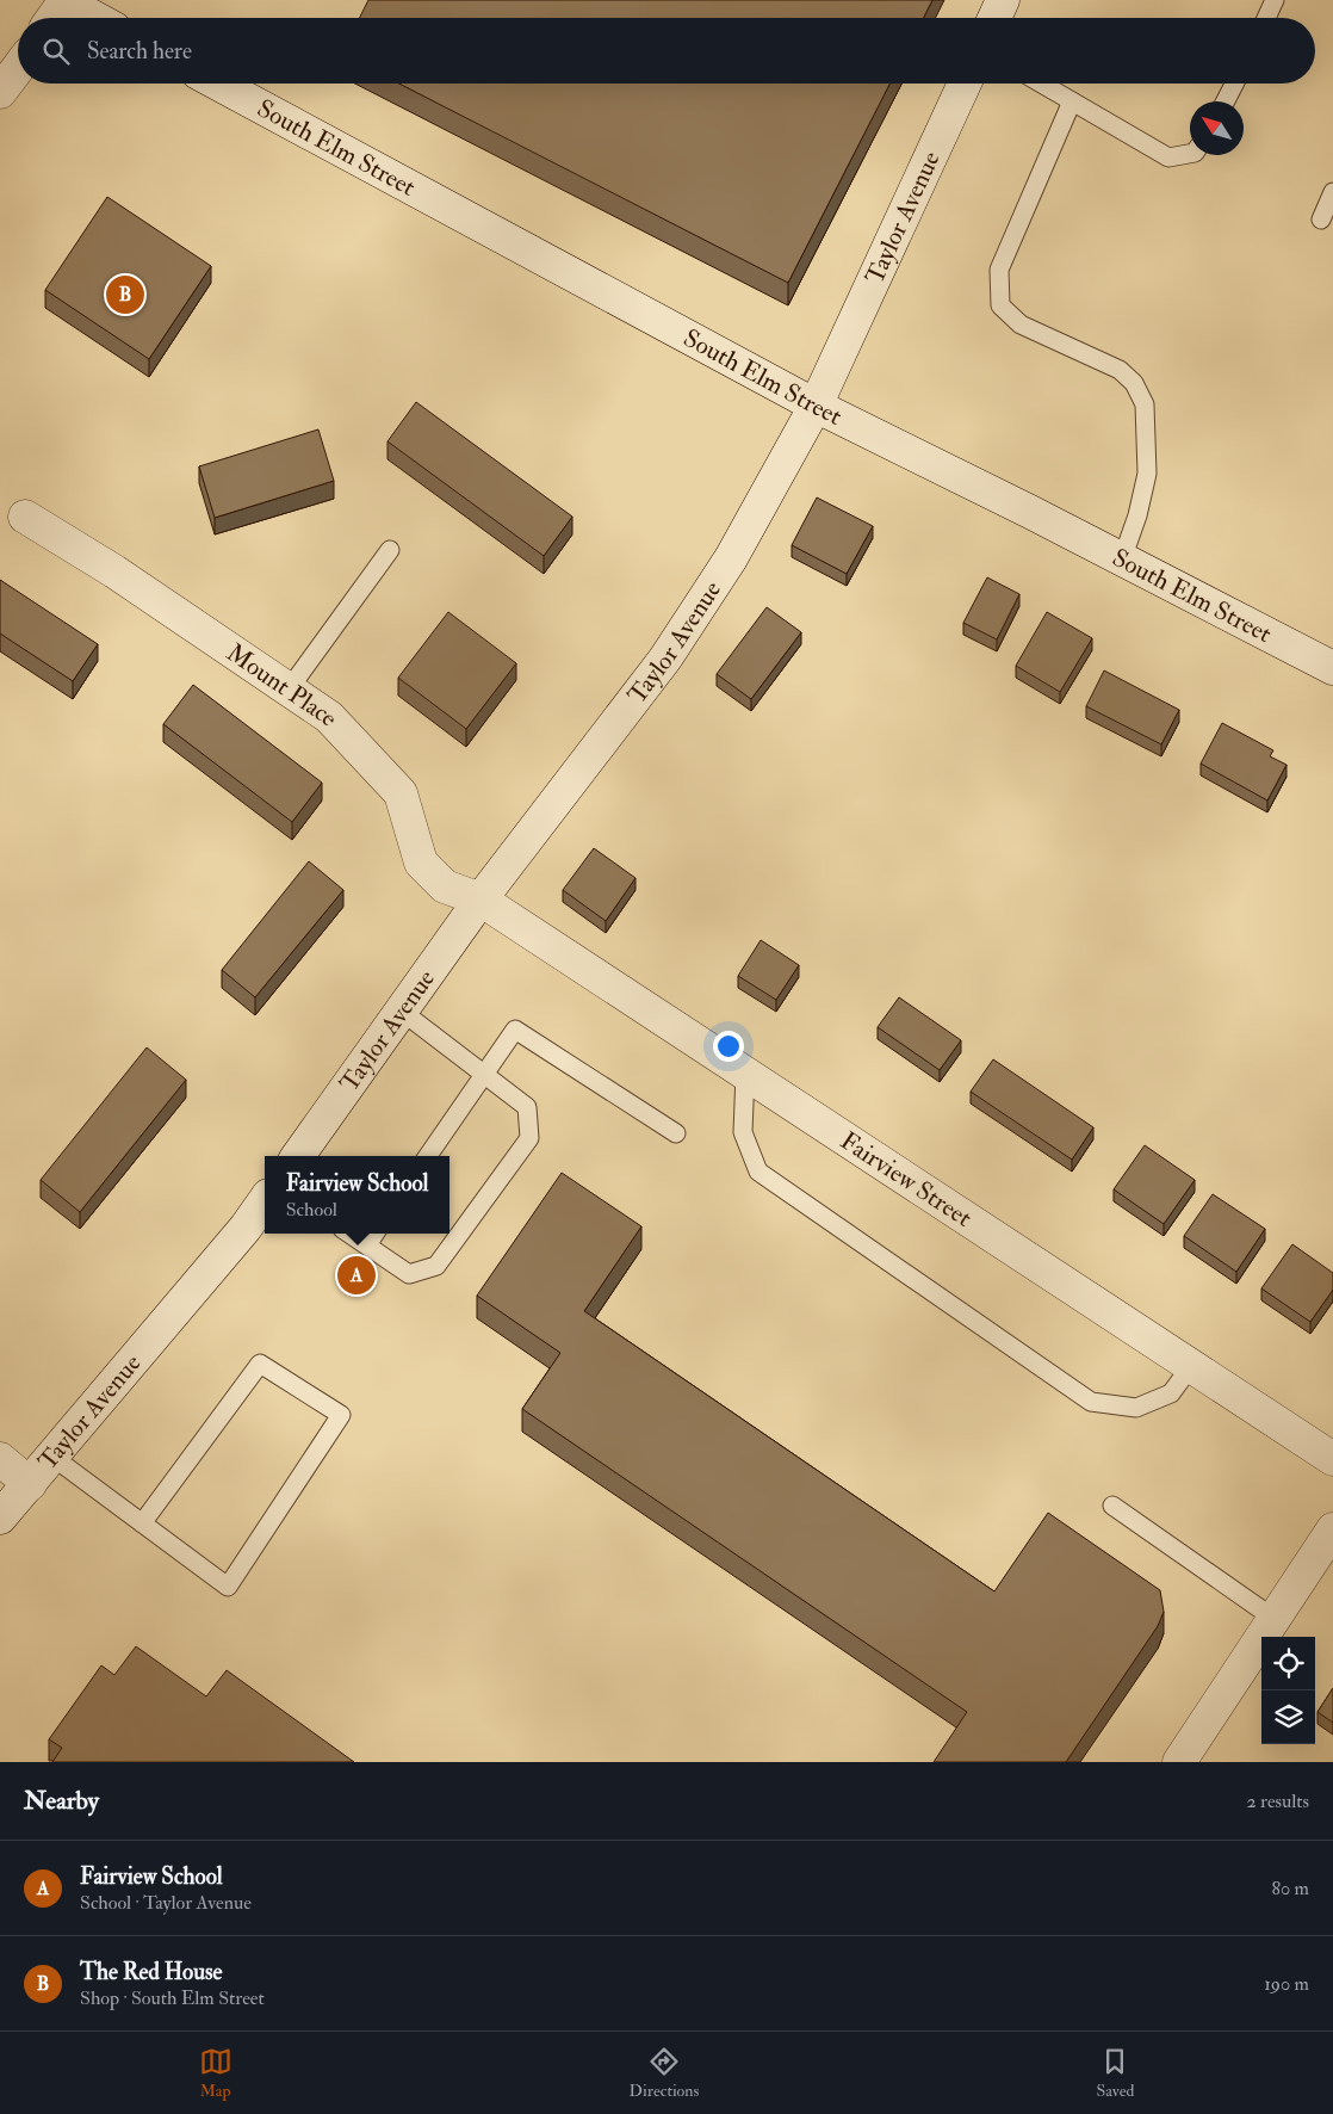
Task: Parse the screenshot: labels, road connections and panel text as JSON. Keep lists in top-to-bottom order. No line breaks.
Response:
{"streets":{"street":["South Elm Street","Taylor Avenue","Mount Place","Fairview Street"]},"crossings":[["South Elm Street","Taylor Avenue"],["Taylor Avenue","Mount Place"],["Taylor Avenue","Fairview Street"],["Mount Place","Fairview Street"]],"north":"top left","page":{"search":"Search here","pins":["B","A"],"popup":["Fairview School","School"],"heading":["Nearby","2 results"],"list":[{"mark":"A","name":"Fairview School","note":"School · Taylor Avenue","value":"80 m"},{"mark":"B","name":"The Red House","note":"Shop · South Elm Street","value":"190 m"}],"nav":["Map","Directions","Saved"]}}
